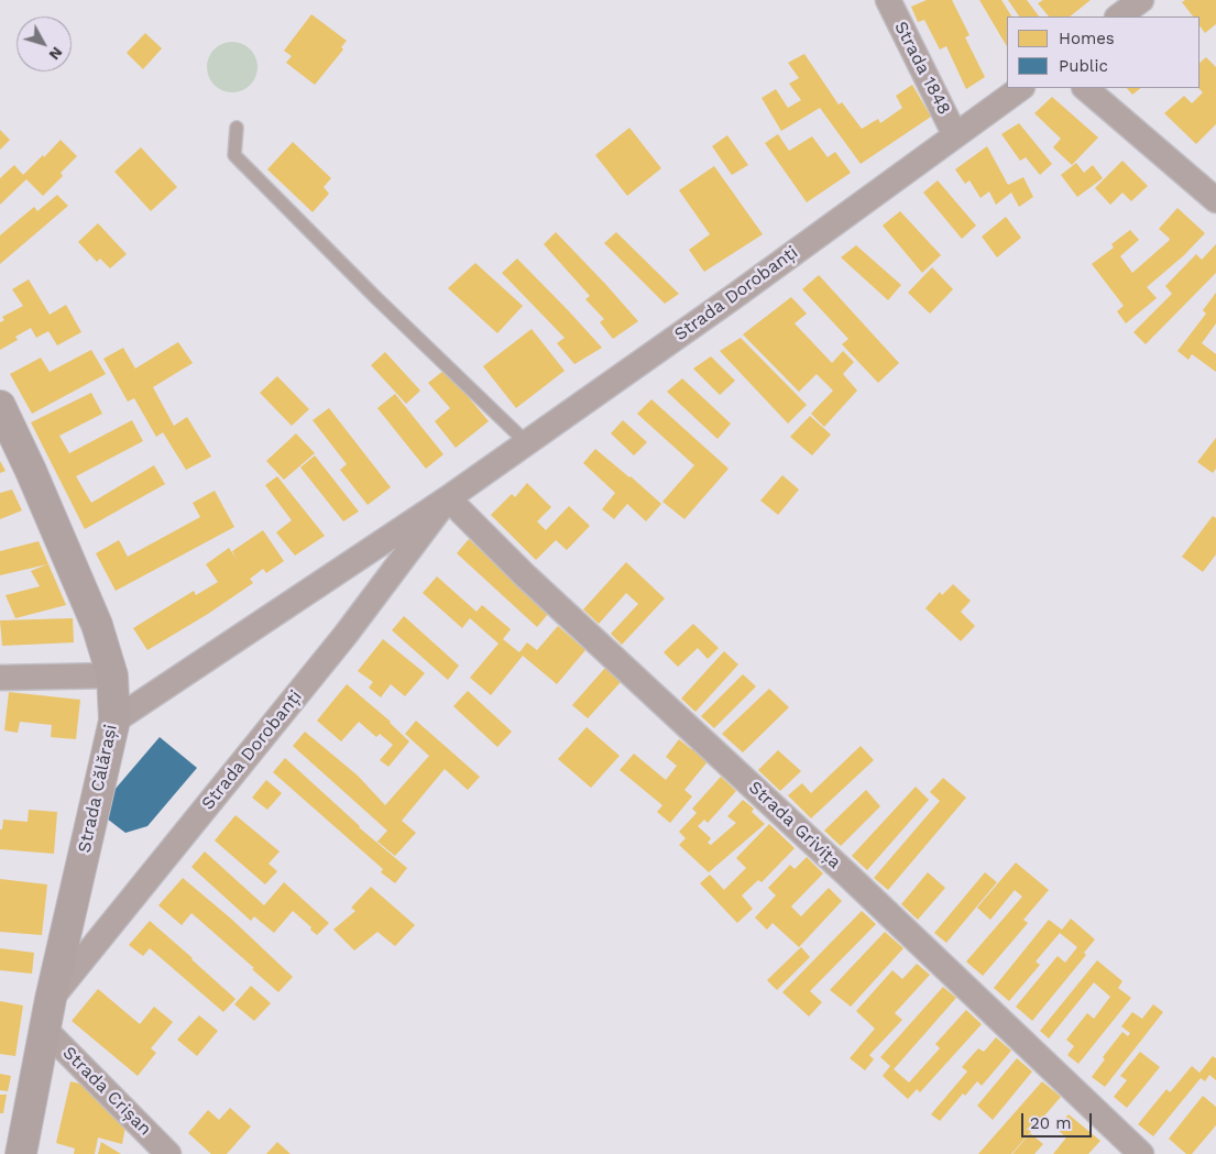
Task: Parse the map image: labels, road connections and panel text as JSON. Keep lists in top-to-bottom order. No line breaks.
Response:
{"streets":{"main road":["Strada Călărași"],"street":["Strada 1848","Strada Dorobanți","Strada Grivița","Strada Crișan"]},"crossings":[["Strada 1848","Strada Dorobanți"],["Strada Dorobanți","Strada Călărași"],["Strada Dorobanți","Strada Grivița"],["Strada Călărași","Strada Crișan"]],"legend":["Homes","Public"],"scale_bar":"20 m","north":"bottom right"}
